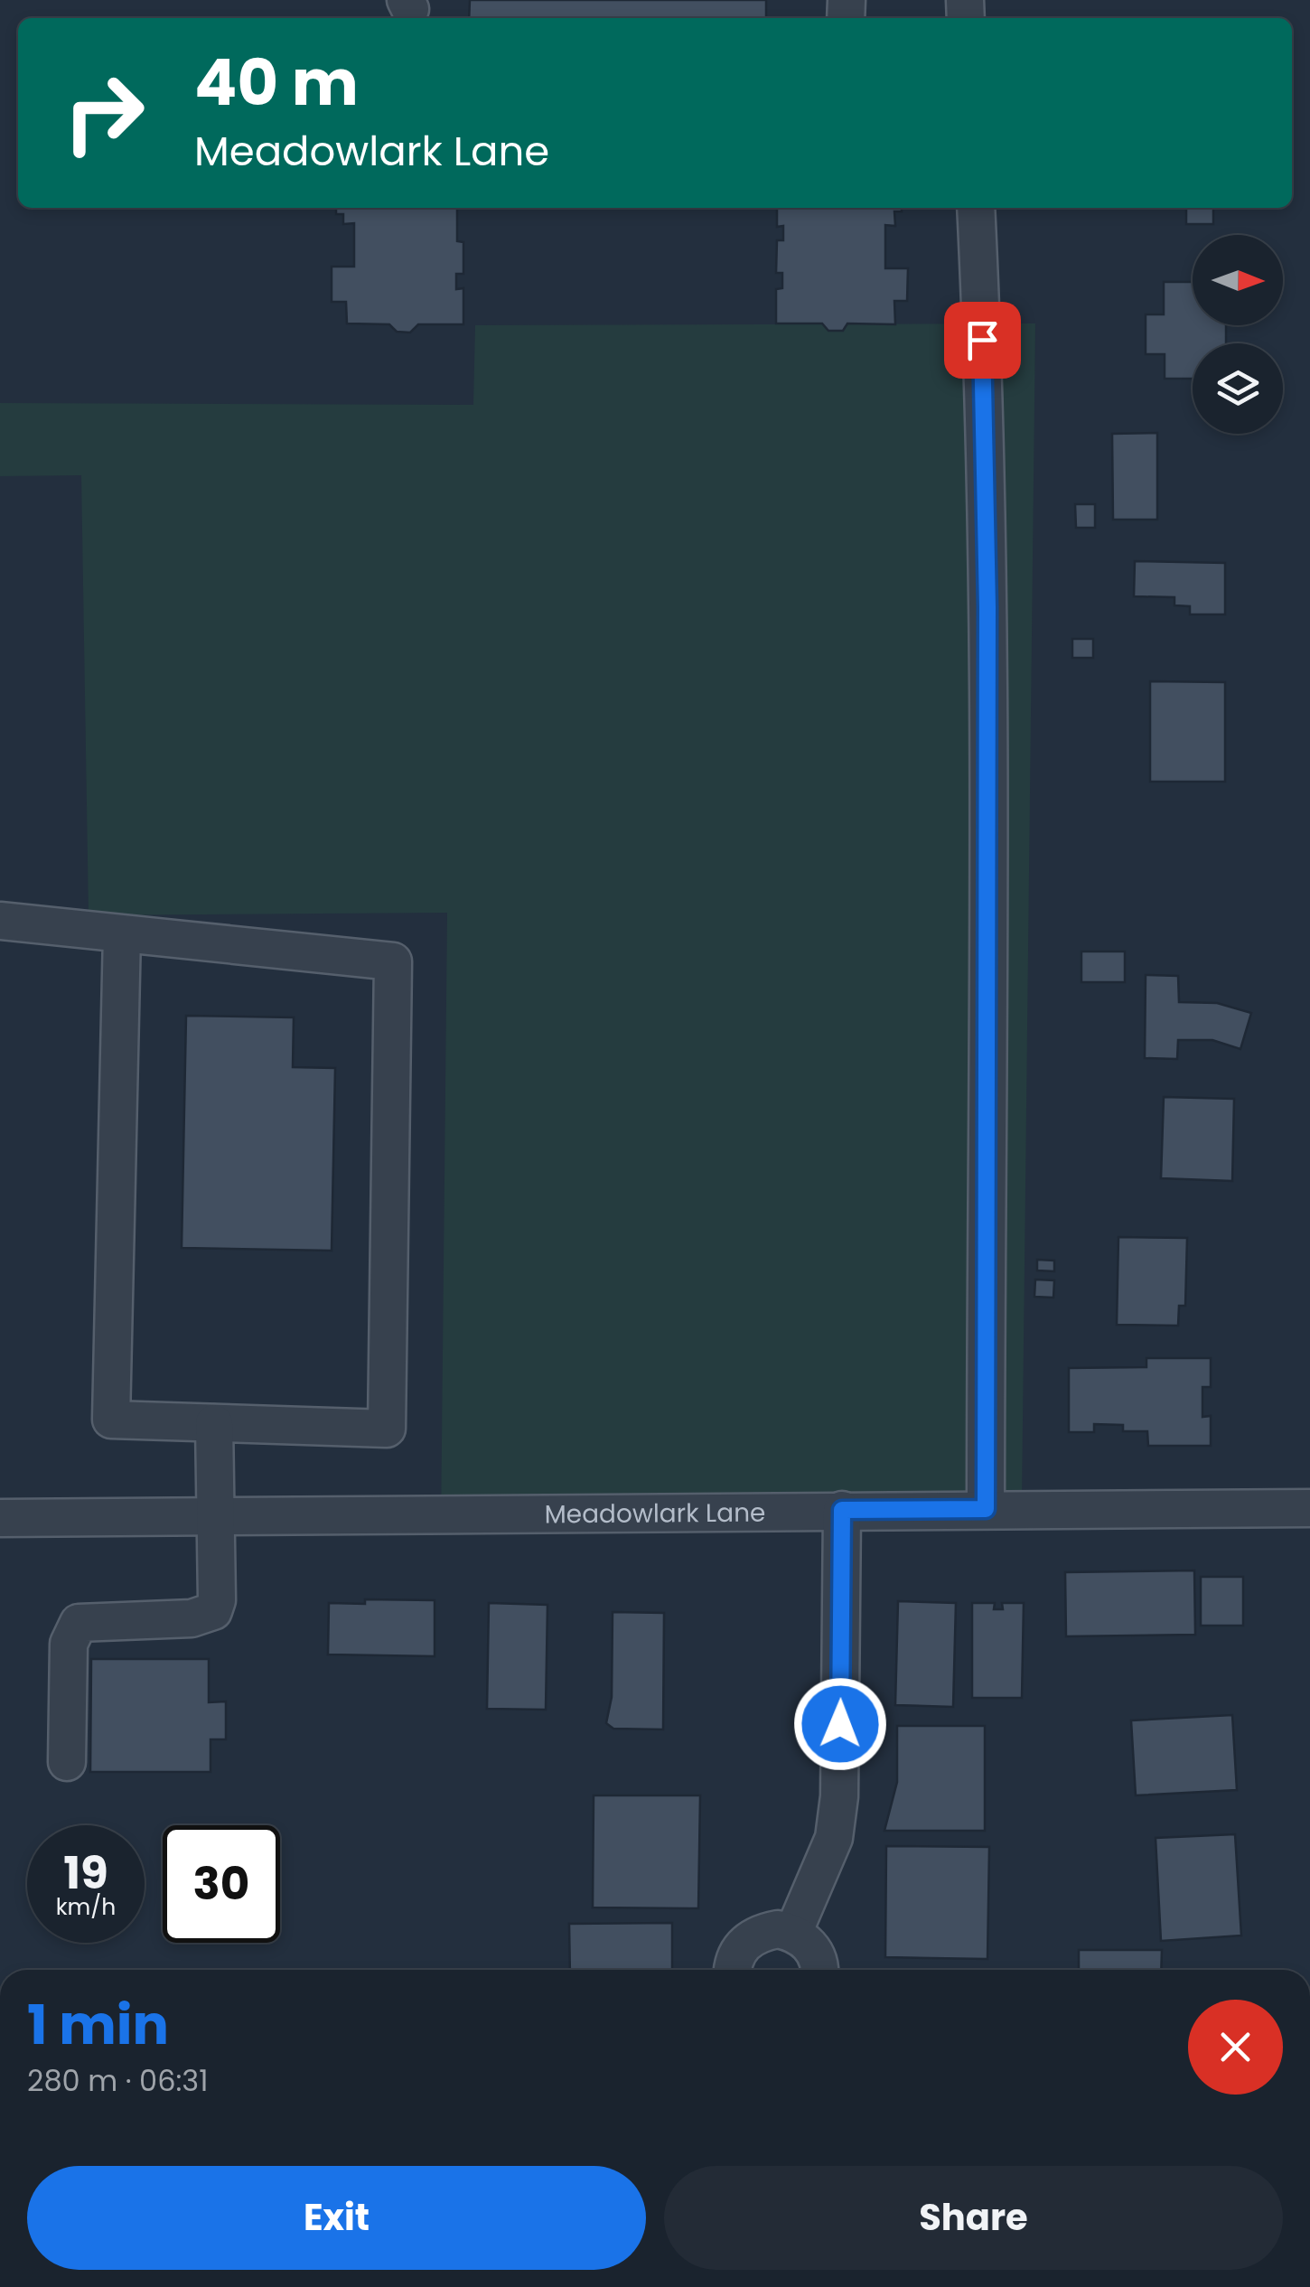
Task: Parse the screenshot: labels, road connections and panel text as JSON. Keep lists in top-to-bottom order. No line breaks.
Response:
{"streets":{"street":["Meadowlark Lane"]},"north":"right","page":{"turn":["40 m","Meadowlark Lane"],"speed":"19 km/h","limit":"30","heading":["1 min","280 m · 06:31"],"buttons":["Exit","Share"]}}
